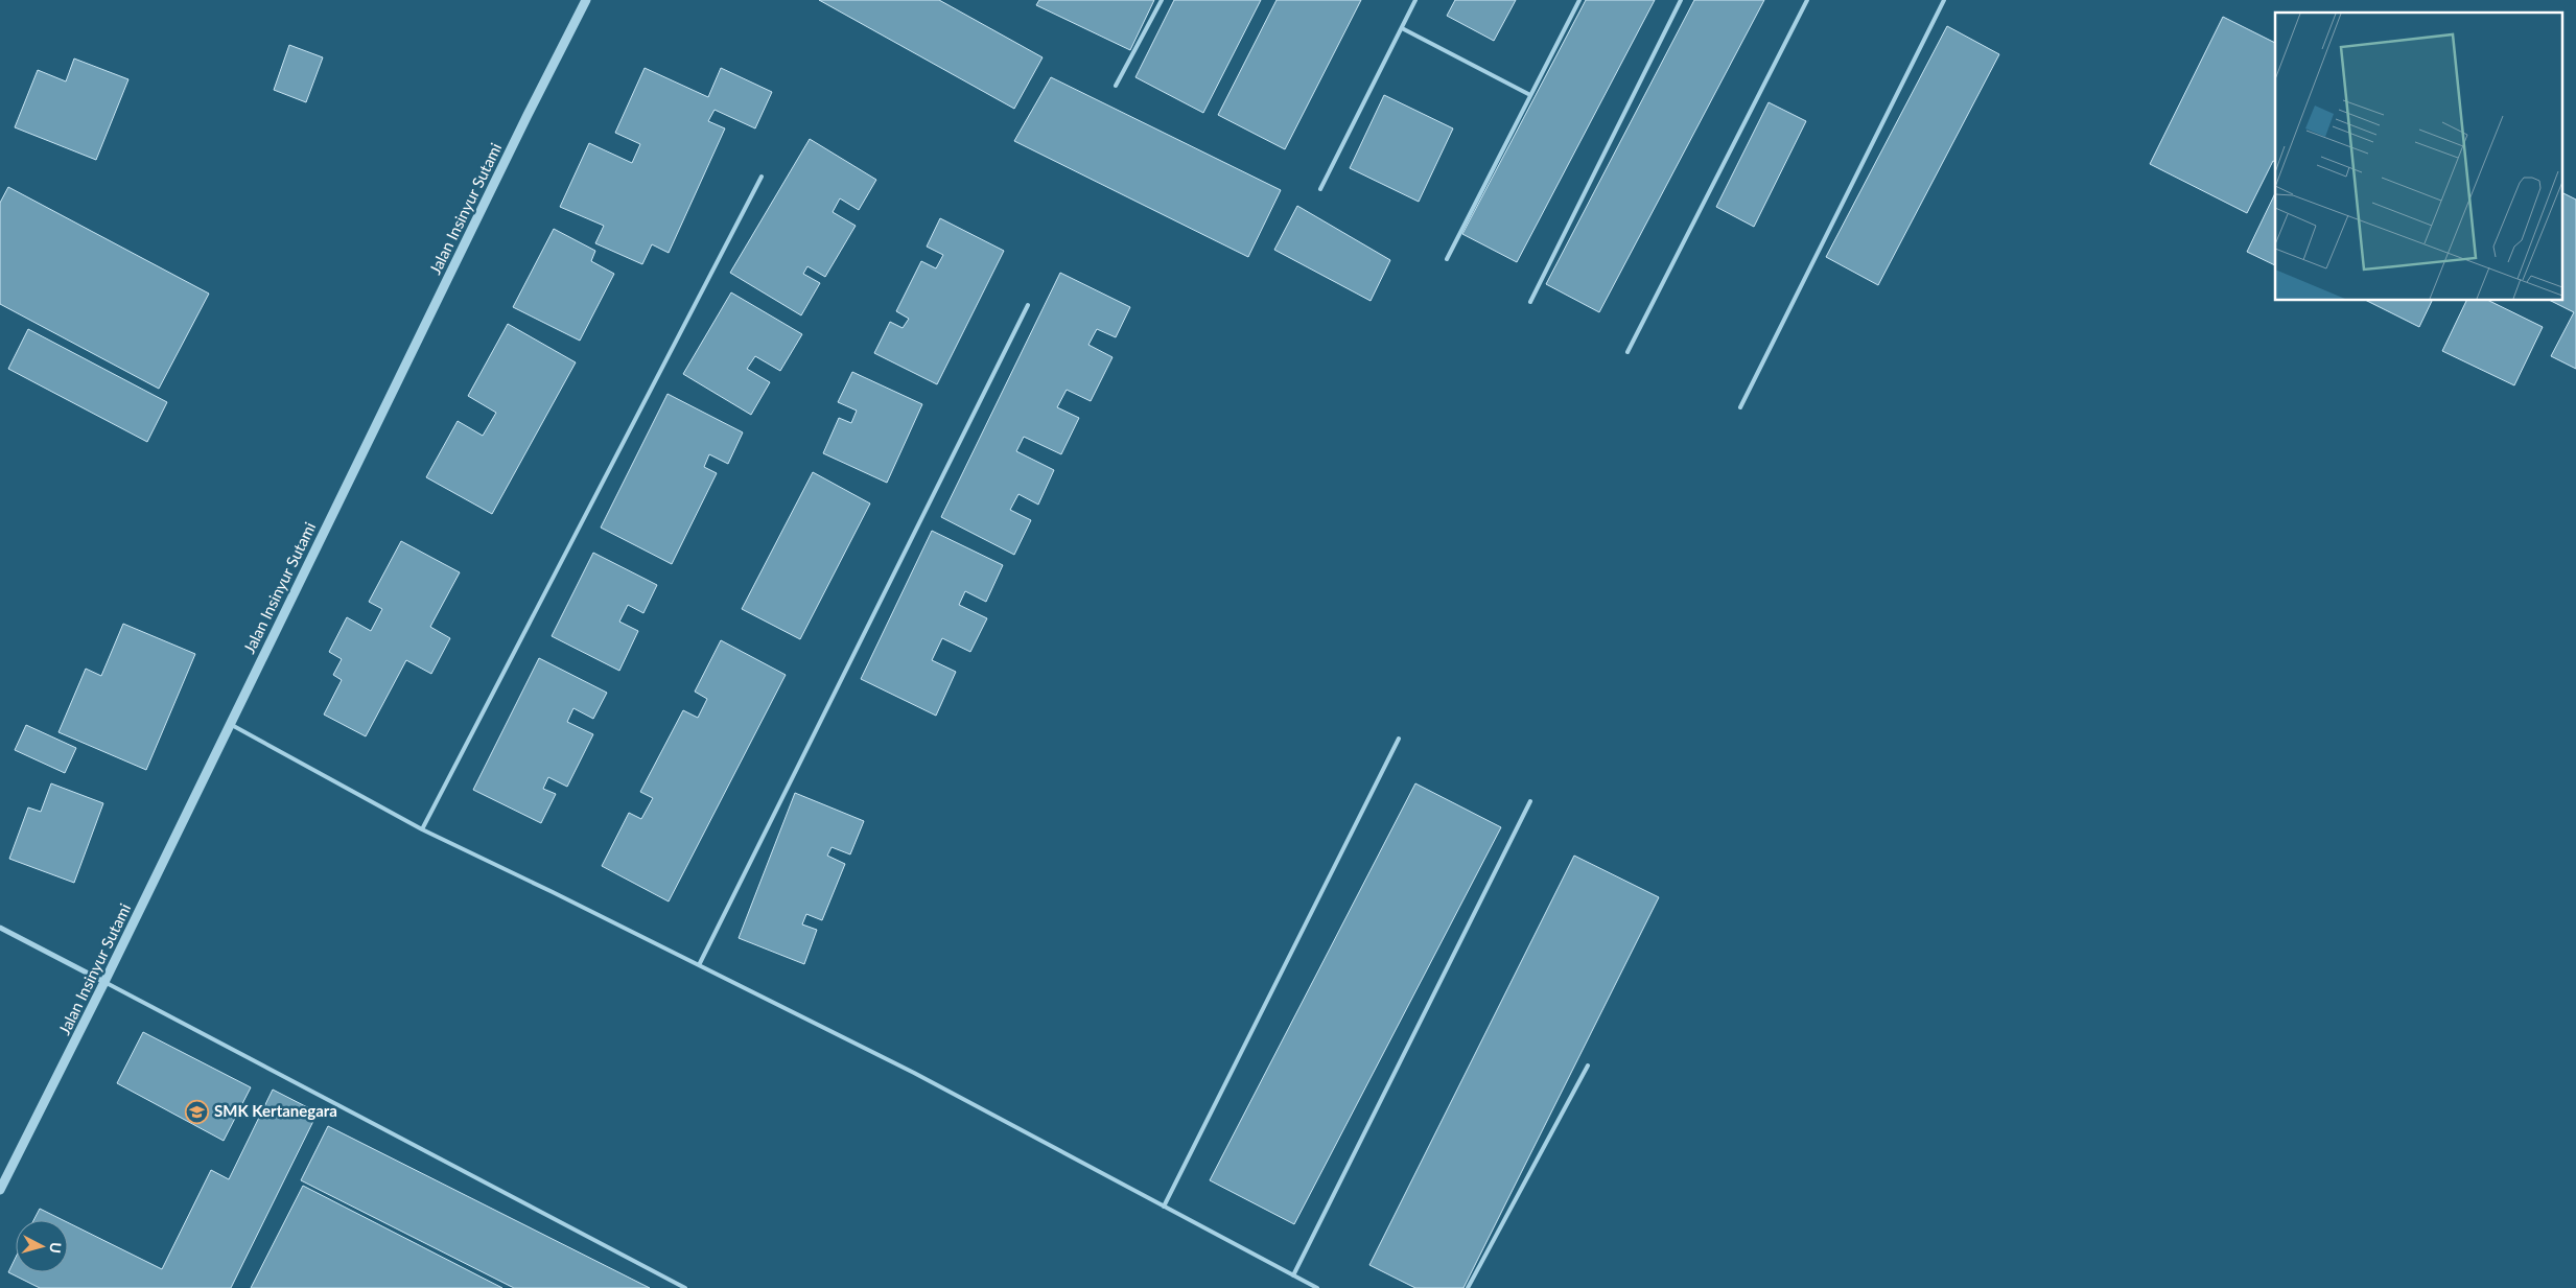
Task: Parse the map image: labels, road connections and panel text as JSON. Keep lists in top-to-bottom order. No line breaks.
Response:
{"streets":{"street":["Jalan Insinyur Sutami"]},"places":{"school or university":["SMK Kertanegara"]},"north":"right"}
